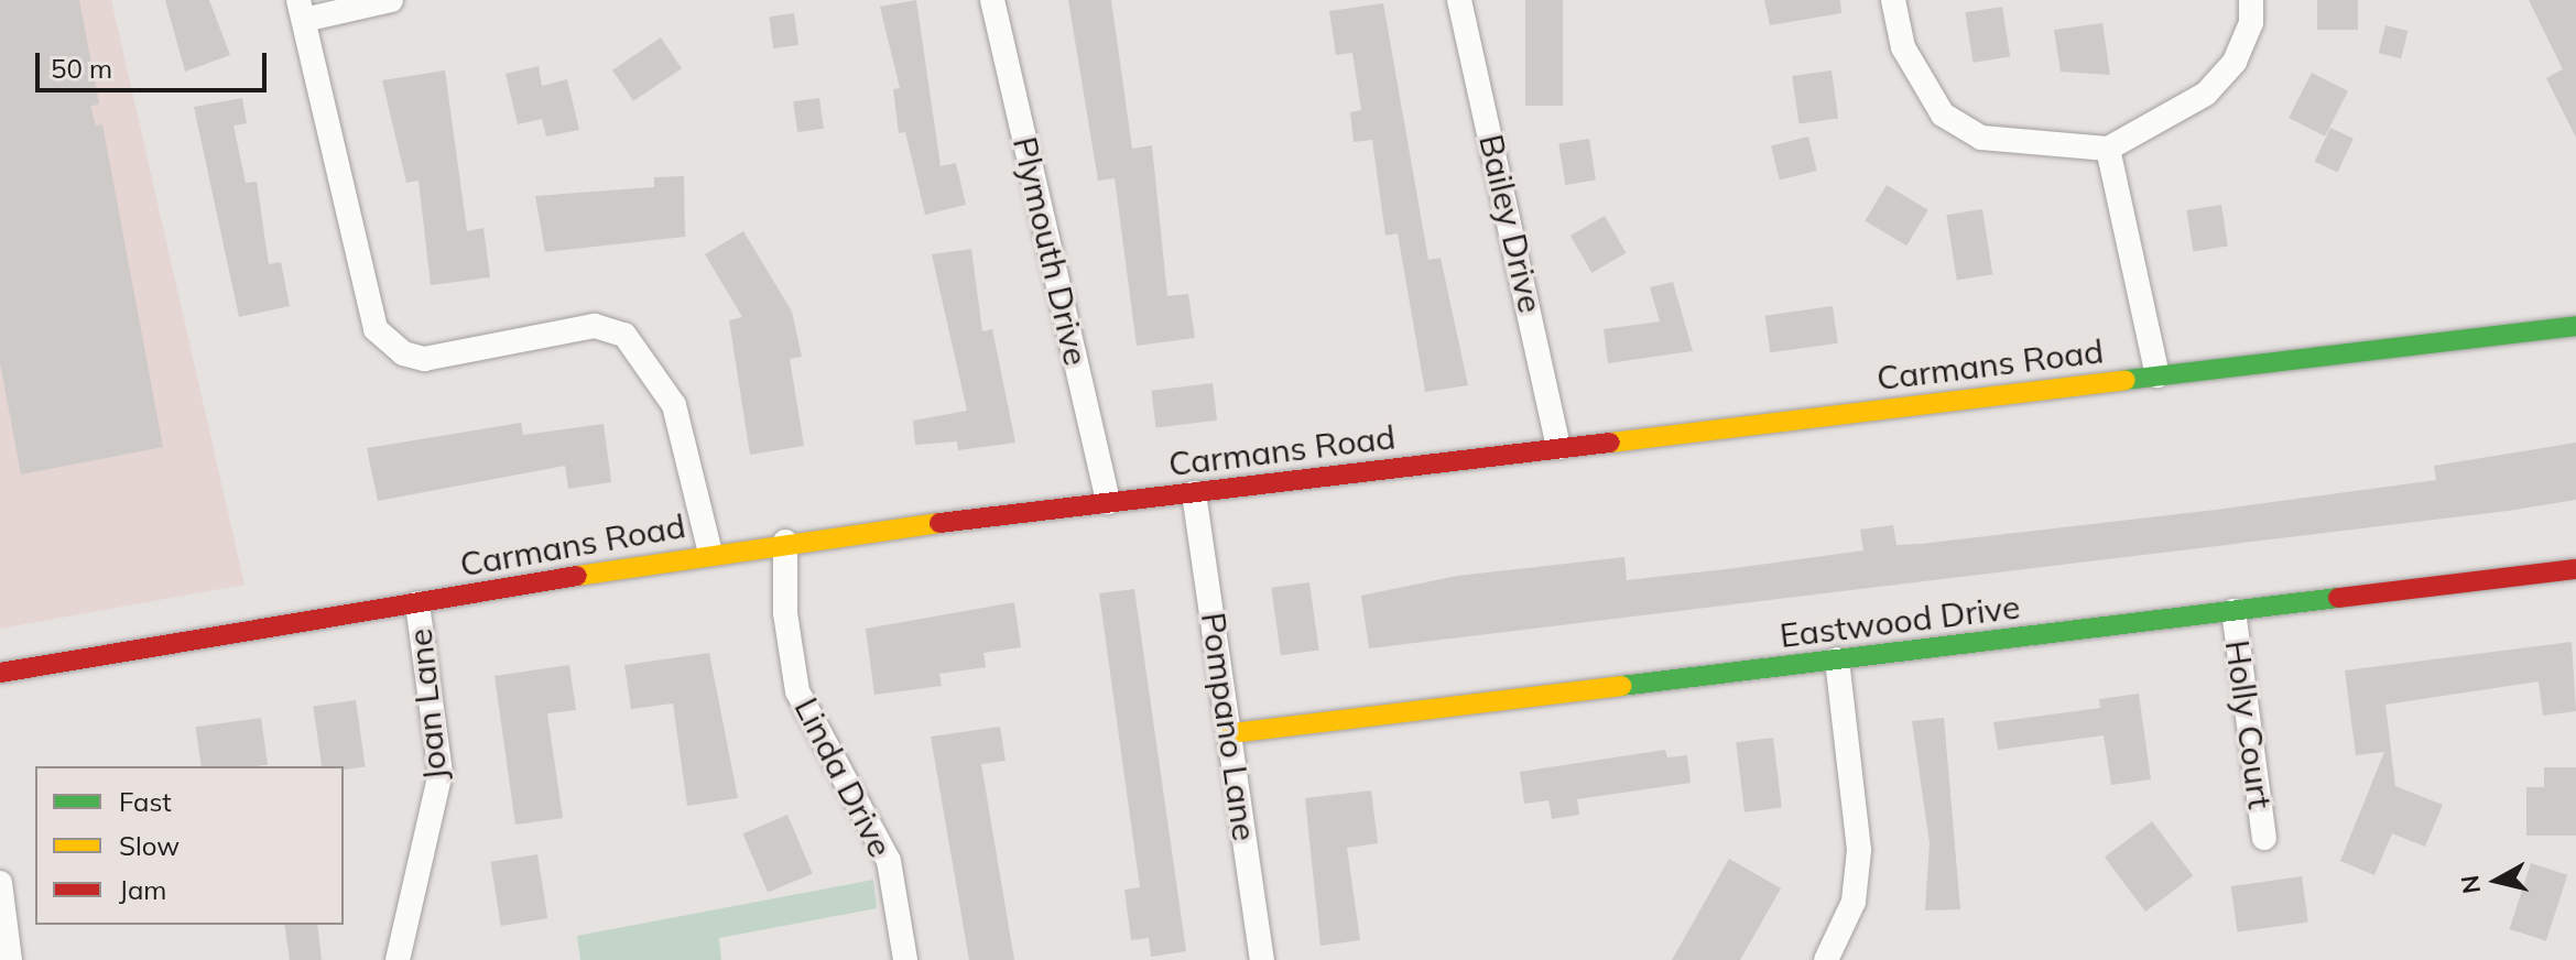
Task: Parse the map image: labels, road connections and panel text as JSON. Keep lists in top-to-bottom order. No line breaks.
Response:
{"streets":{"street":["Bailey Drive","Plymouth Drive","Carmans Road","Eastwood Drive","Joan Lane","Holly Court","Pompano Lane","Linda Drive"]},"crossings":[["Bailey Drive","Carmans Road"],["Plymouth Drive","Carmans Road"],["Carmans Road","Joan Lane"],["Carmans Road","Pompano Lane"],["Carmans Road","Linda Drive"],["Eastwood Drive","Holly Court"],["Eastwood Drive","Pompano Lane"]],"legend":["Fast","Slow","Jam"],"scale_bar":"50 m","north":"left"}
